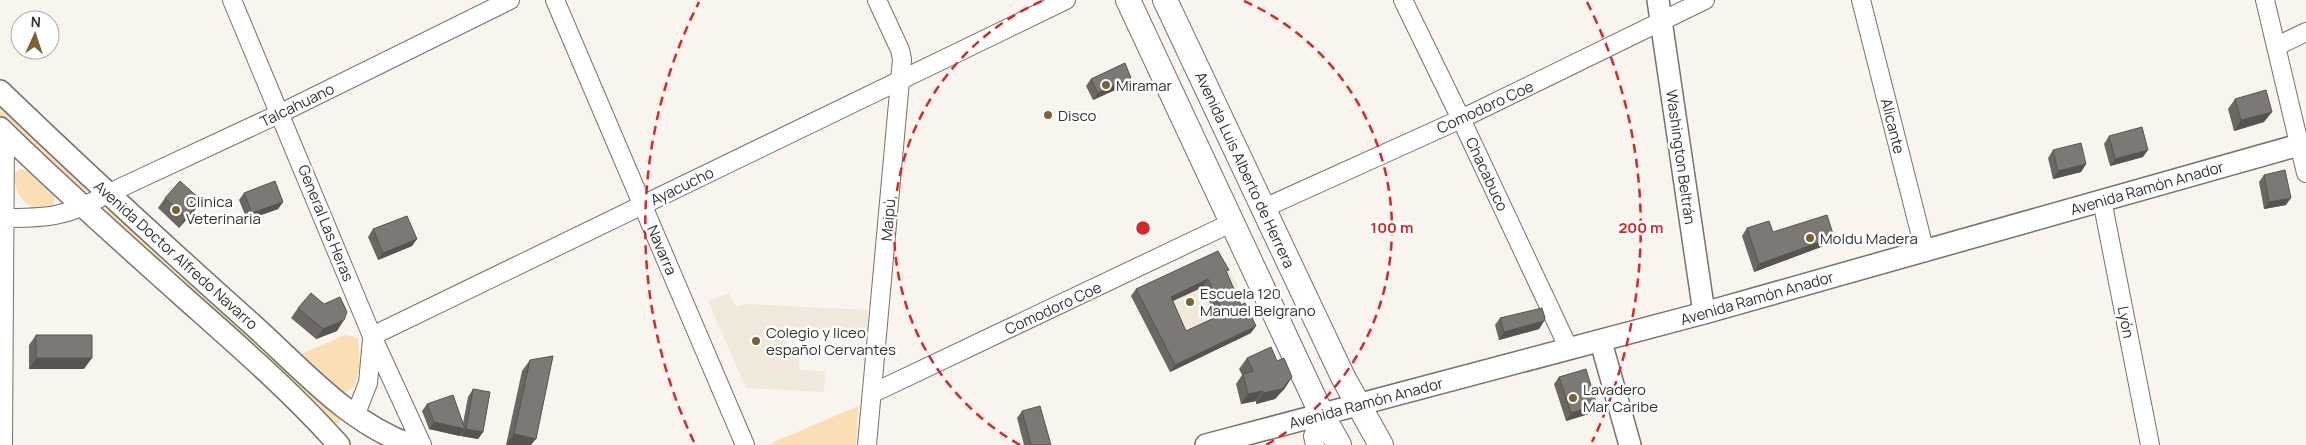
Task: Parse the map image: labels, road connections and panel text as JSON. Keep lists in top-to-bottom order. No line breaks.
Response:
{"streets":{"main road":["Avenida Luis Alberto de Herrera"],"street":["Talcahuano","Comodoro Coe","Alicante","Washington Beltrán","Chacabuco","Ayacucho","Avenida Ramón Anador","Maipú","General Las Heras","Navarra","Avenida Doctor Alfredo Navarro","Lyón"]},"crossings":[["Talcahuano","General Las Heras"],["Talcahuano","Avenida Doctor Alfredo Navarro"],["Comodoro Coe","Washington Beltrán"],["Comodoro Coe","Avenida Luis Alberto de Herrera"],["Comodoro Coe","Chacabuco"],["Comodoro Coe","Maipú"],["Alicante","Avenida Ramón Anador"],["Washington Beltrán","Avenida Ramón Anador"],["Avenida Luis Alberto de Herrera","Avenida Ramón Anador"],["Chacabuco","Avenida Ramón Anador"],["Ayacucho","Maipú"],["Ayacucho","General Las Heras"],["Ayacucho","Navarra"],["Avenida Ramón Anador","Lyón"]],"places":["Miramar","Disco","Clinica Veterinaria","Moldu Madera","Escuela 120 Manuel Belgrano","Colegio y liceo español Cervantes","Lavadero Mar Caribe"],"north":"top","rings":["100 m","200 m"]}
